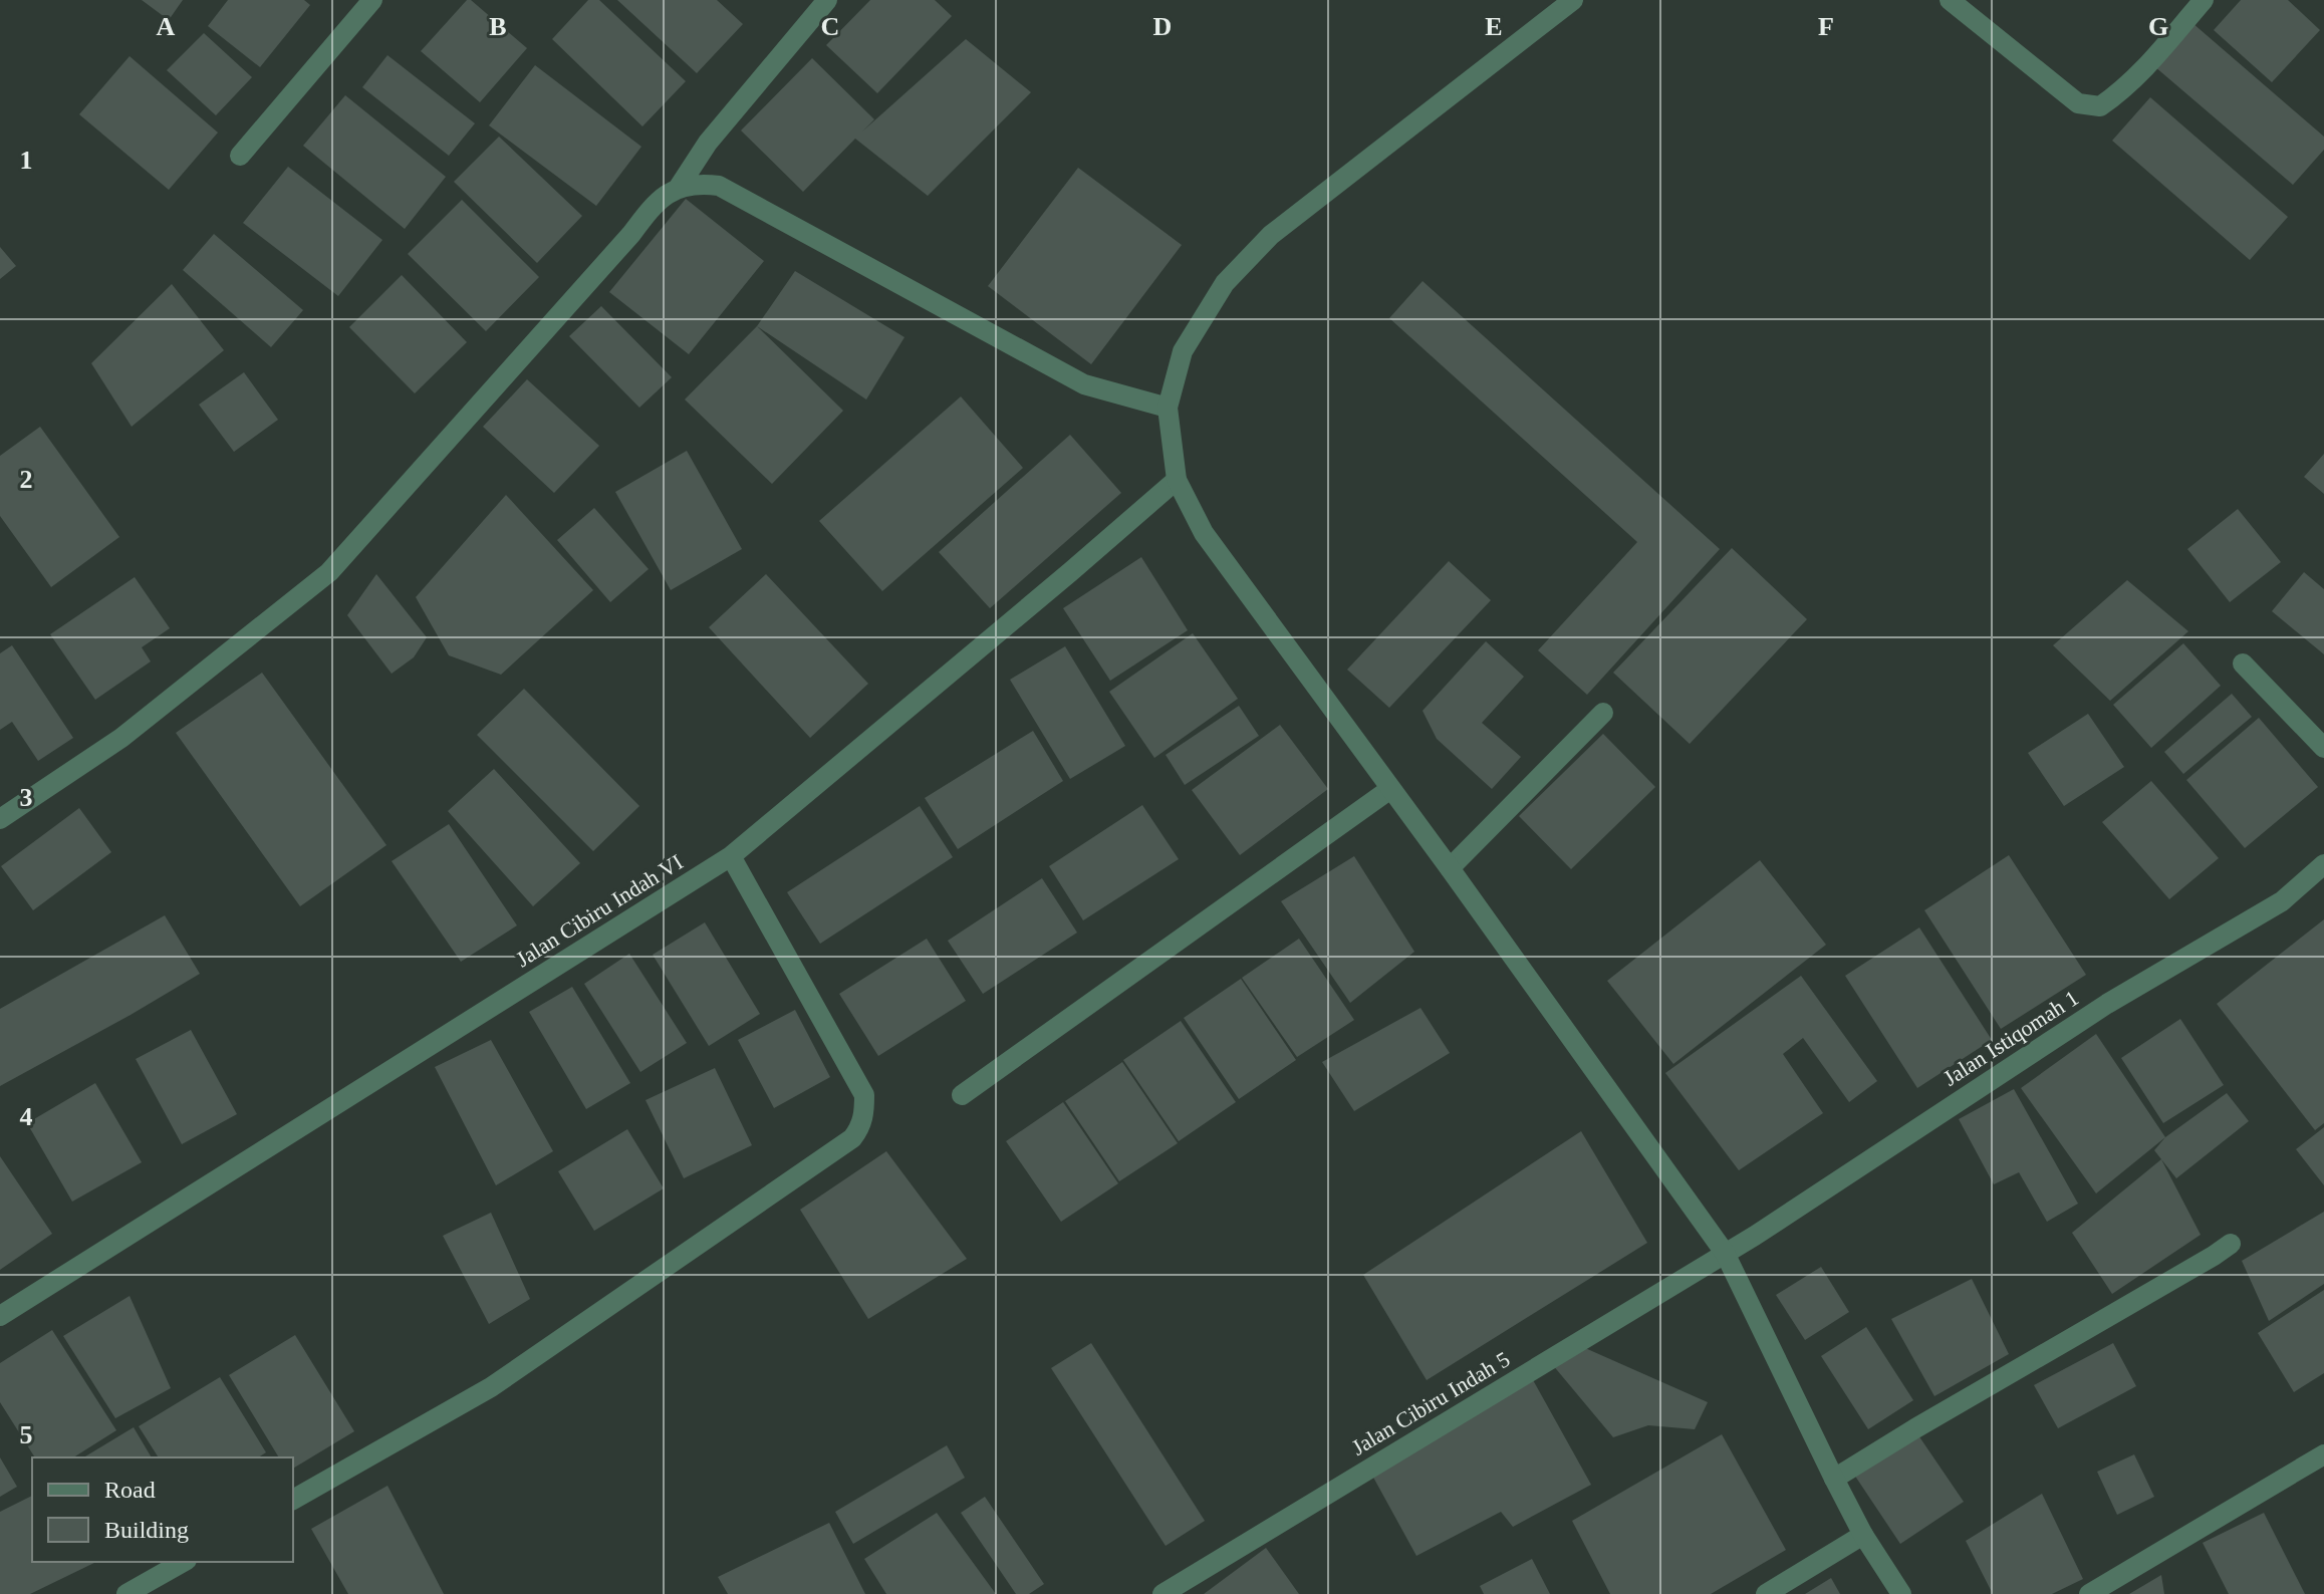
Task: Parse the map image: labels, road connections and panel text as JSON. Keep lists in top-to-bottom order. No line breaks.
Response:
{"streets":{"street":["Jalan Cibiru Indah VI","Jalan Istiqomah 1","Jalan Cibiru Indah 5"]},"crossings":[["Jalan Istiqomah 1","Jalan Cibiru Indah 5"]],"legend":["Road","Building"],"grid":{"columns":["A","B","C","D","E","F","G"],"rows":["1","2","3","4","5"]}}
